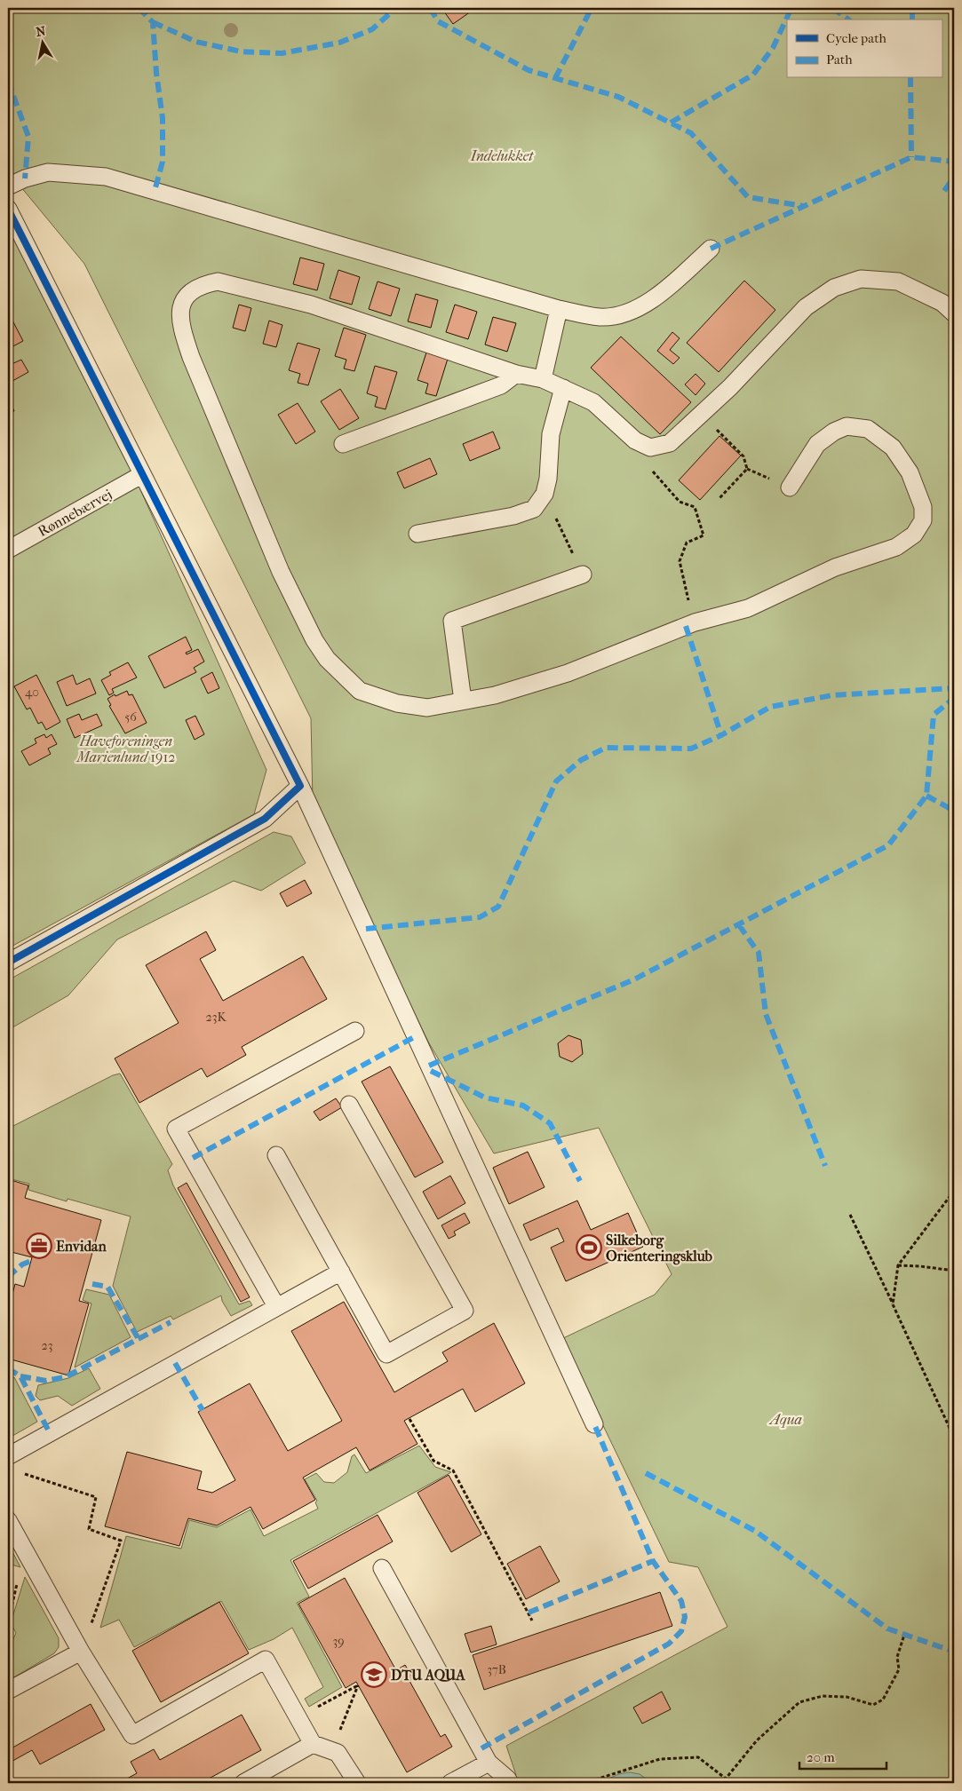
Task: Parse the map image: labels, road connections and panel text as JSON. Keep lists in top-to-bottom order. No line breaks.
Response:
{"streets":{"lane":["Rønnebærvej"]},"parks":["Indelukket","Haveforeningen Marienlund 1912","Aqua"],"places":{"office":["Envidan"],"sports":["Silkeborg Orienteringsklub"],"school or university":["DTU AQUA"]},"house_numbers":["40","56","23K","23","39","37B"],"legend":["Cycle path","Path"],"scale_bar":"20 m","north":"top"}
